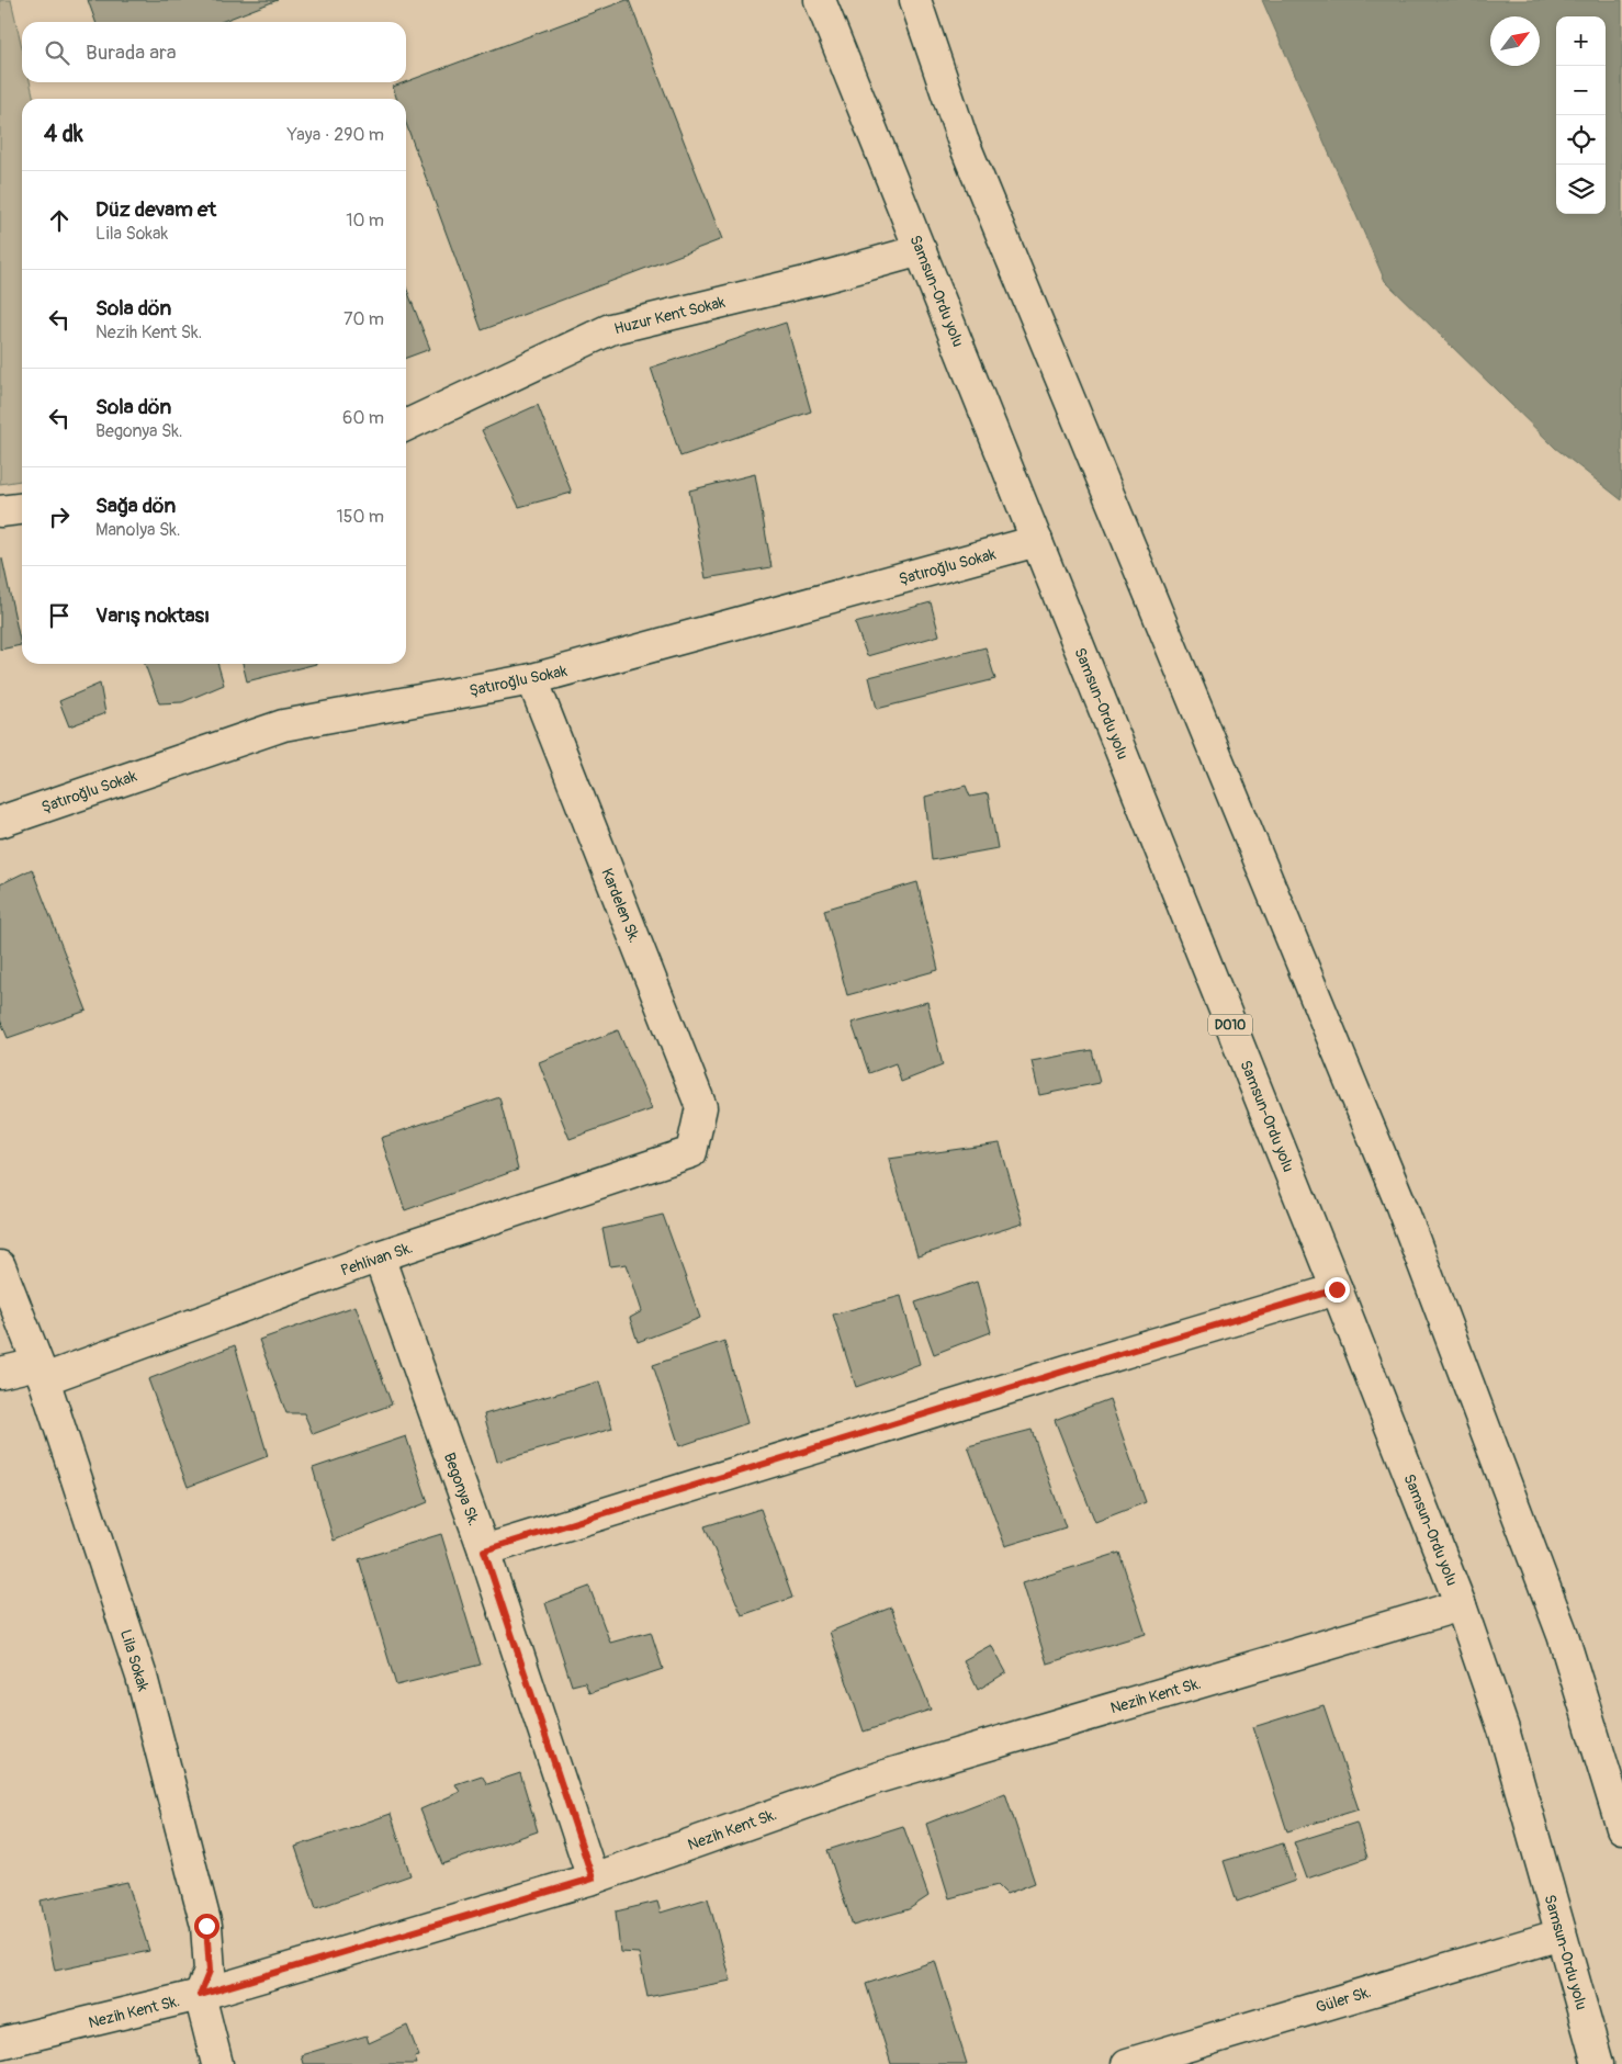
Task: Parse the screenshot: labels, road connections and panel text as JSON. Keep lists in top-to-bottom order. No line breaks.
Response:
{"streets":{"main road":["Samsun-Ordu yolu","Huzur Kent Sokak","Şatıroğlu Sokak","Kardelen Sk.","D010","Pehlivan Sk.","Begonya Sk.","Lila Sokak","Nezih Kent Sk.","Güler Sk."]},"crossings":[["Samsun-Ordu yolu","Huzur Kent Sokak"],["Samsun-Ordu yolu","Şatıroğlu Sokak"],["Samsun-Ordu yolu","Nezih Kent Sk."],["Samsun-Ordu yolu","Güler Sk."],["Şatıroğlu Sokak","Kardelen Sk."],["Kardelen Sk.","Pehlivan Sk."],["Pehlivan Sk.","Begonya Sk."],["Pehlivan Sk.","Lila Sokak"],["Begonya Sk.","Nezih Kent Sk."],["Lila Sokak","Nezih Kent Sk."]],"north":"top right","page":{"map_buttons":["+","−"],"search":"Burada ara","heading":["4 dk","Yaya · 290 m"],"list":[["Düz devam et","Lila Sokak","10 m"],["Sola dön","Nezih Kent Sk.","70 m"],["Sola dön","Begonya Sk.","60 m"],["Sağa dön","Manolya Sk.","150 m"],"Varış noktası"]}}
